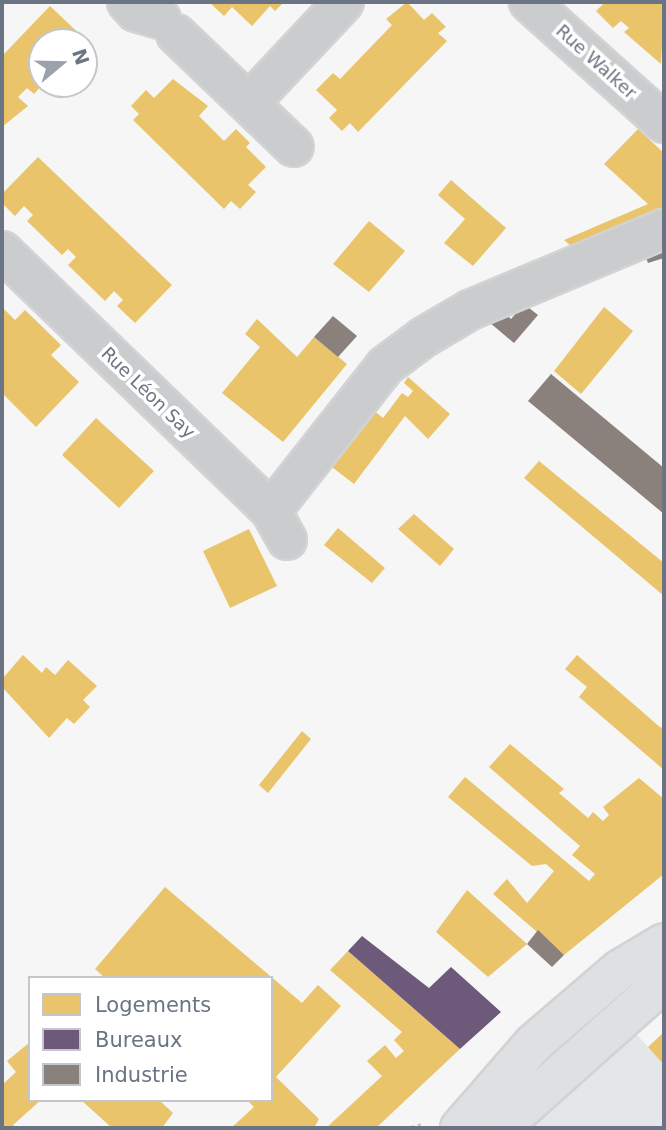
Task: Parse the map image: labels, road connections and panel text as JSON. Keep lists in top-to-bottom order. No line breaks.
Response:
{"streets":{"street":["Rue Walker","Rue Léon Say"]},"legend":["Logements","Bureaux","Industrie"],"north":"right"}
